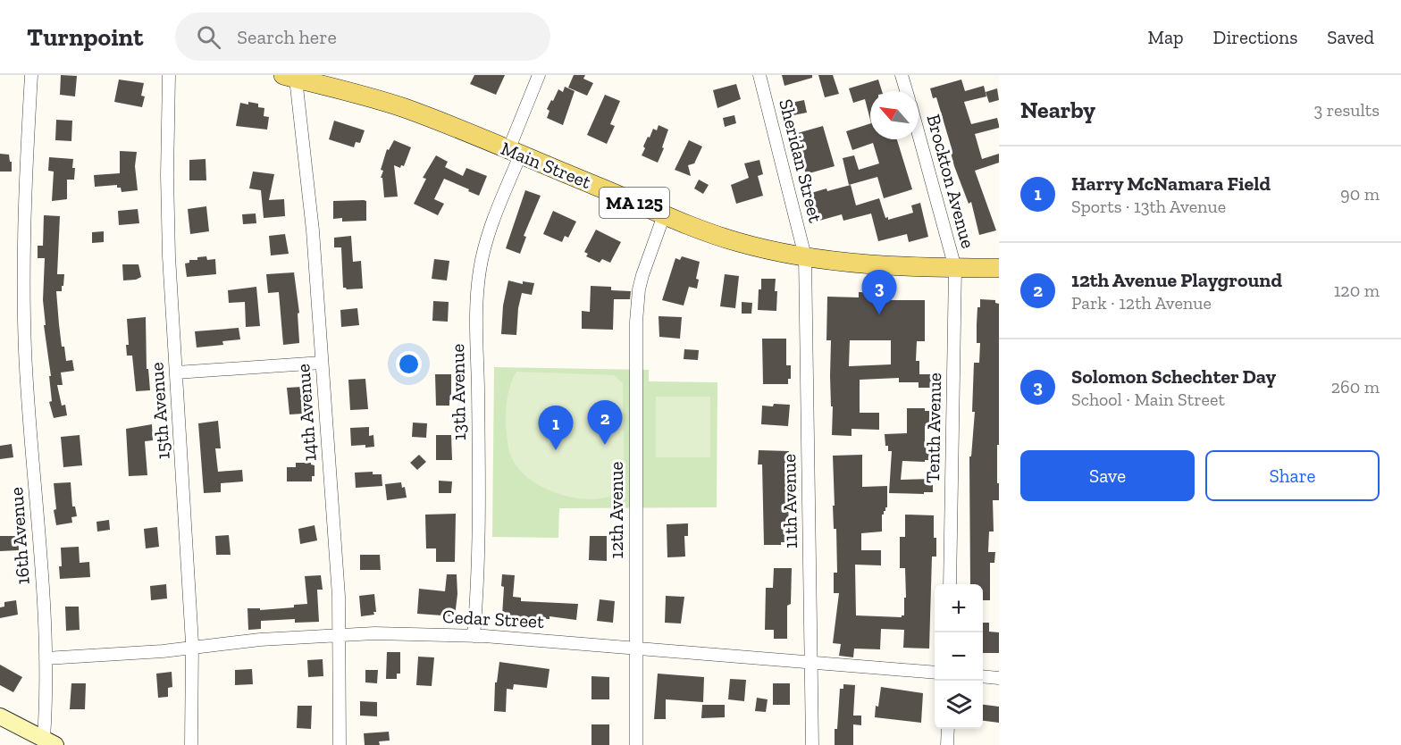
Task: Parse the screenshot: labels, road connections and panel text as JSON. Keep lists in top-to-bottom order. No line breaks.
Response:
{"streets":{"main road":["Main Street","MA 125"],"street":["Sheridan Street","Brockton Avenue","13th Avenue","15th Avenue","14th Avenue","Tenth Avenue","11th Avenue","12th Avenue","16th Avenue","Cedar Street"]},"crossings":[["Sheridan Street","Main Street"],["Sheridan Street","11th Avenue"],["Main Street","Brockton Avenue"],["Main Street","13th Avenue"],["Main Street","14th Avenue"],["Main Street","Tenth Avenue"],["Main Street","11th Avenue"],["Main Street","12th Avenue"],["Brockton Avenue","Tenth Avenue"],["13th Avenue","Cedar Street"],["15th Avenue","Cedar Street"],["14th Avenue","Cedar Street"],["11th Avenue","Cedar Street"],["12th Avenue","Cedar Street"],["16th Avenue","Cedar Street"]],"north":"top left","page":{"header":"Turnpoint","search":"Search here","nav":["Map","Directions","Saved"],"heading":["Nearby","3 results"],"list":[{"mark":"1","name":"Harry McNamara Field","note":"Sports · 13th Avenue","value":"90 m"},{"mark":"2","name":"12th Avenue Playground","note":"Park · 12th Avenue","value":"120 m"},{"mark":"3","name":"Solomon Schechter Day","note":"School · Main Street","value":"260 m"}],"pins":["3","2","1"],"buttons":["Save","Share"],"map_buttons":["+","−"]}}
